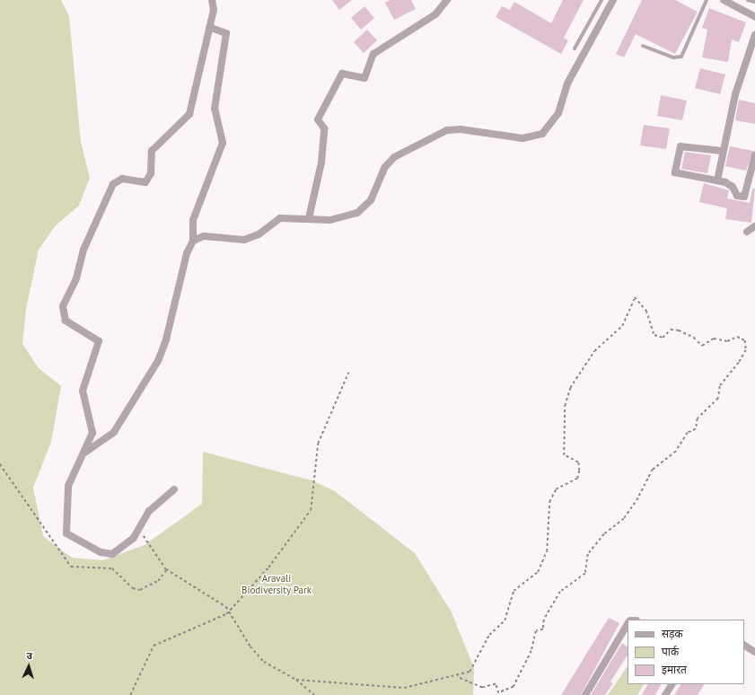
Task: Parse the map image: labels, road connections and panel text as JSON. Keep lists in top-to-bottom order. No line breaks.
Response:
{"parks":["Aravali Biodiversity Park"],"legend":["सड़क","पार्क","इमारत"],"north":"top"}
